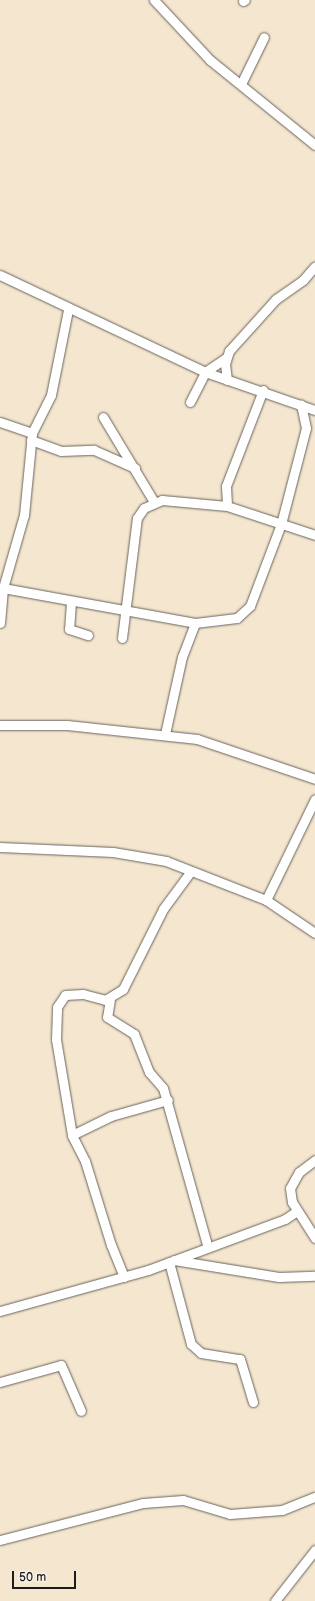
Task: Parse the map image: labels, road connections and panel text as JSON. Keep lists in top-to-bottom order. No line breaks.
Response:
{"scale_bar":"50 m"}
